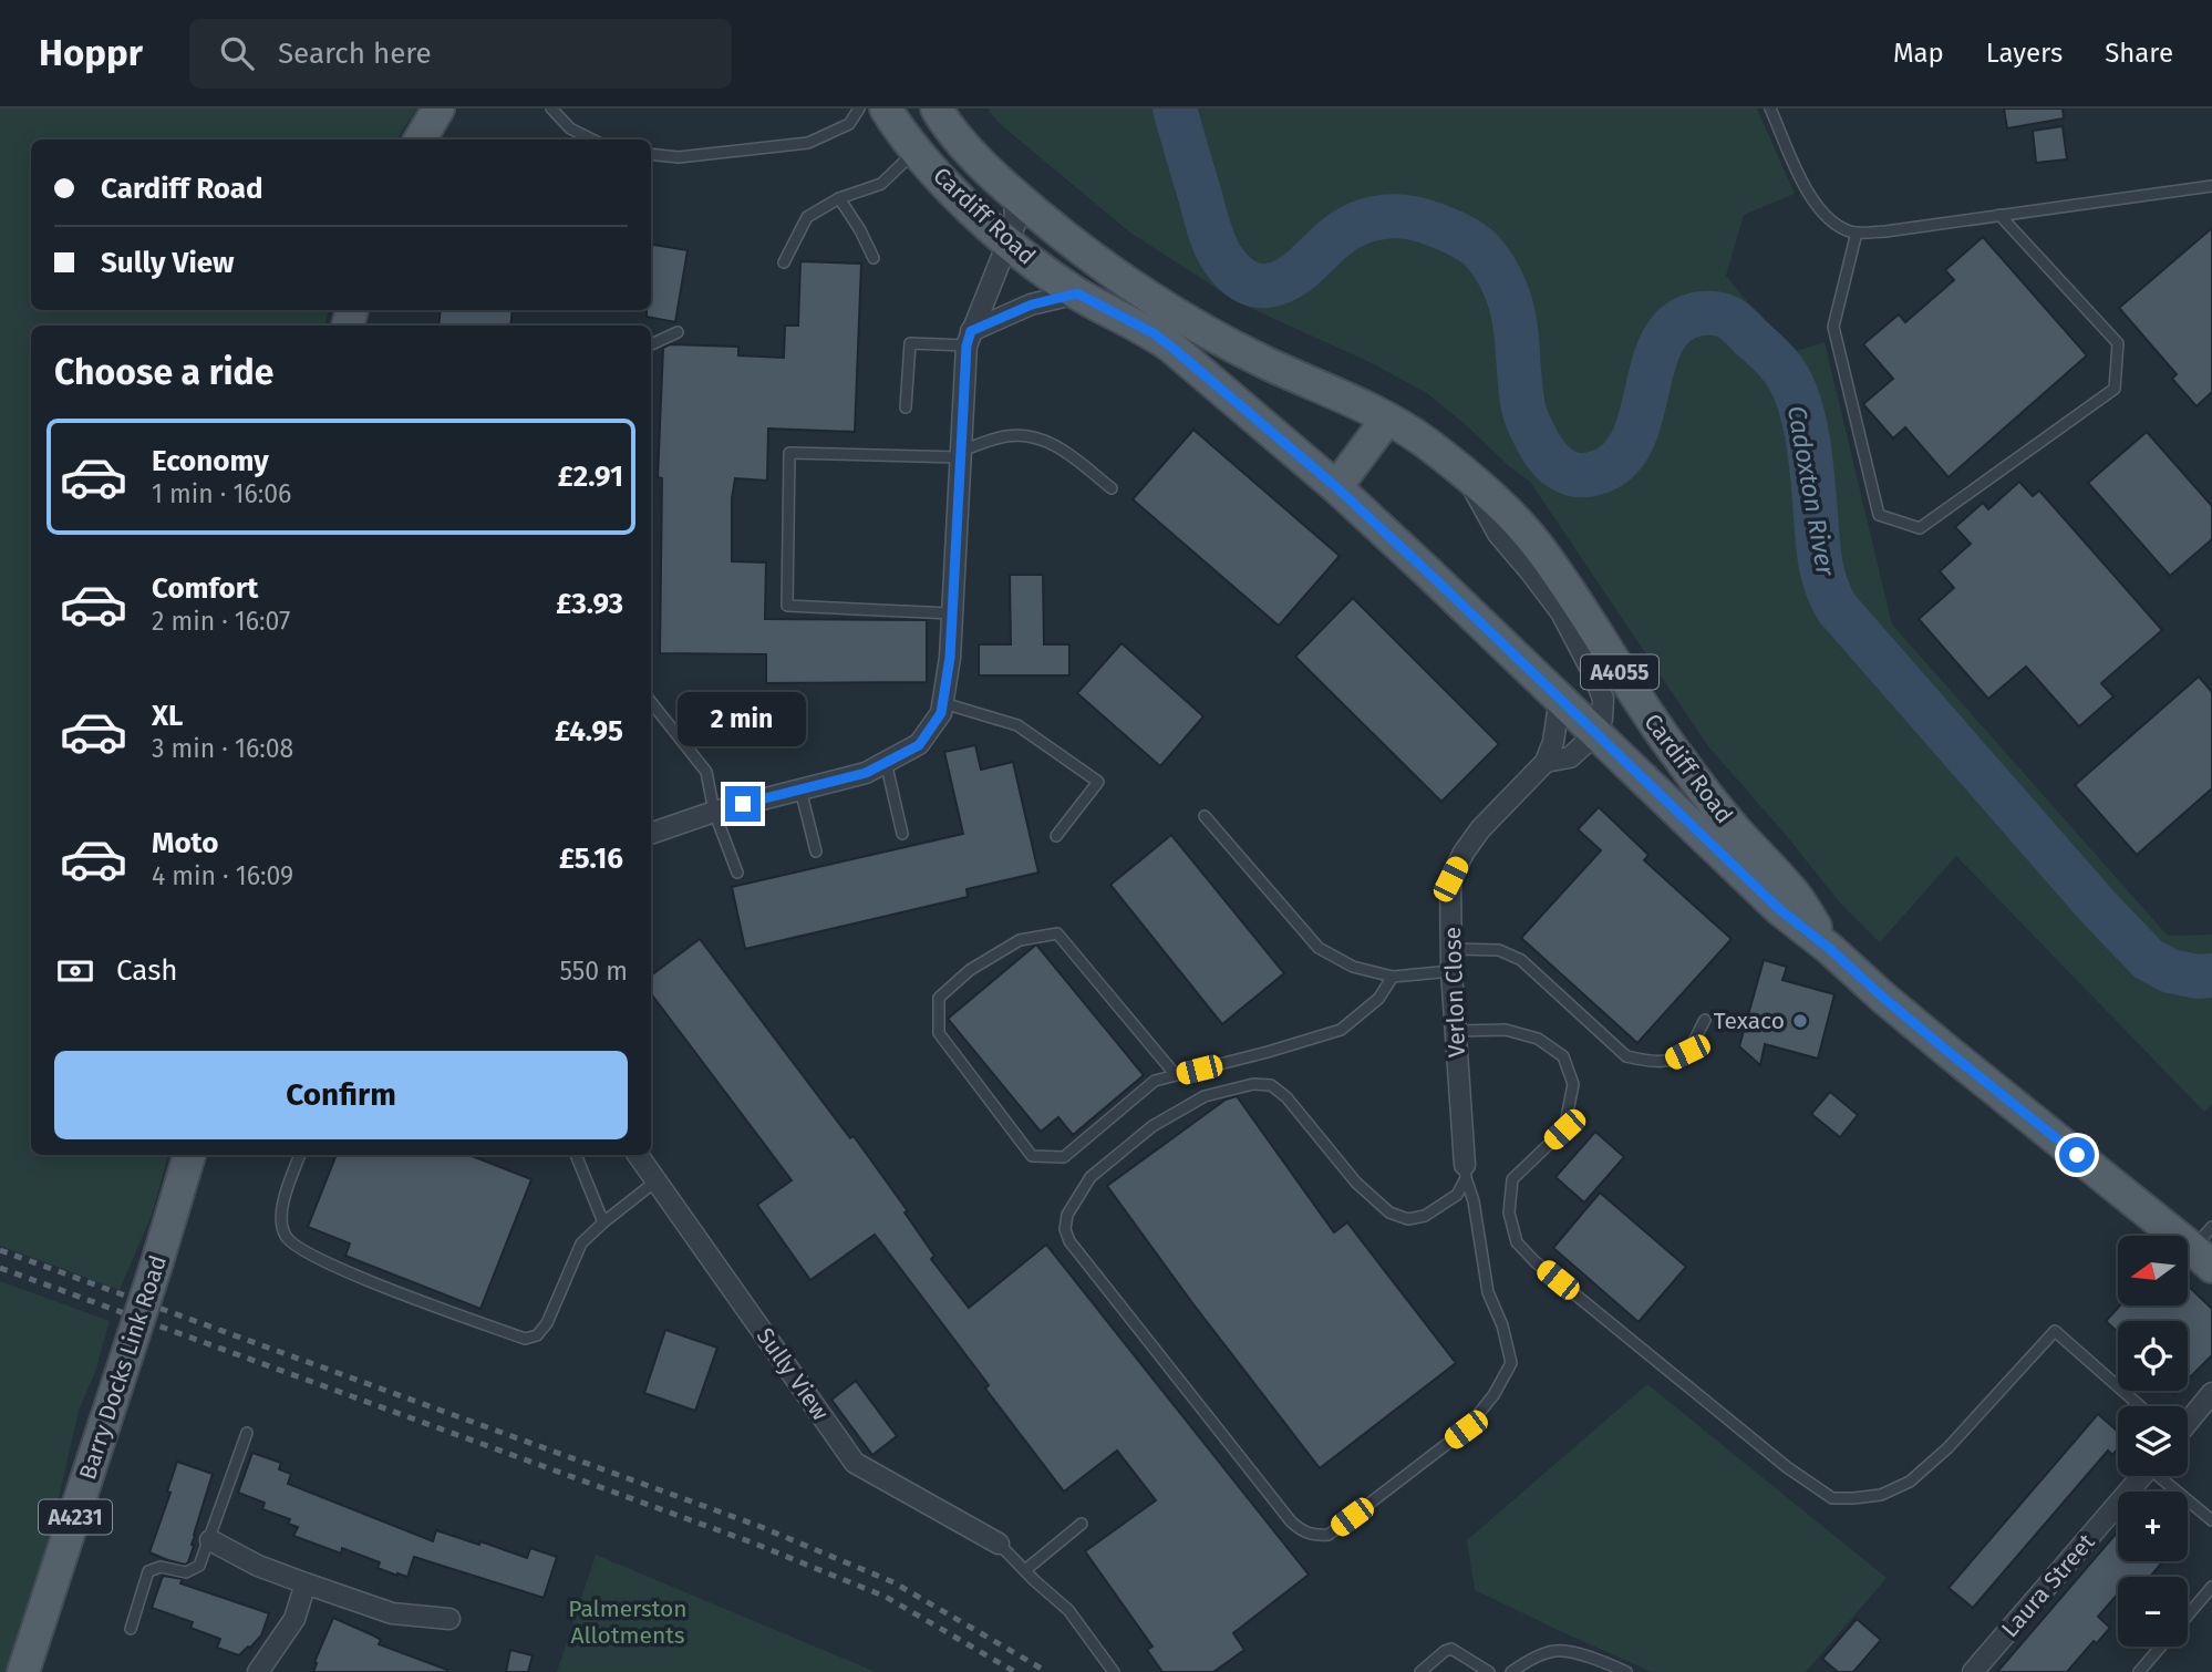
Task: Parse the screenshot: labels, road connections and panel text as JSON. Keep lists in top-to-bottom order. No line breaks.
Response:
{"streets":{"main road":["Cardiff Road","A4055","Barry Docks Link Road","A4231"],"street":["Verlon Close","Sully View","Laura Street"]},"crossings":[["Cardiff Road","Verlon Close"]],"water":["Cadoxton River"],"parks":["Palmerston Allotments"],"places":["Texaco"],"north":"left","page":{"header":"Hoppr","search":"Search here","nav":["Map","Layers","Share"],"banner":["Cardiff Road","Sully View"],"heading":"Choose a ride","list":[{"name":"Economy","note":"1 min · 16:06","value":"£2.91"},{"name":"Comfort","note":"2 min · 16:07","value":"£3.93"},{"name":"XL","note":"3 min · 16:08","value":"£4.95"},{"name":"Moto","note":"4 min · 16:09","value":"£5.16"}],"bubble":"2 min","pay":["Cash","550 m"],"buttons":"Confirm","map_buttons":["+","−"]}}
